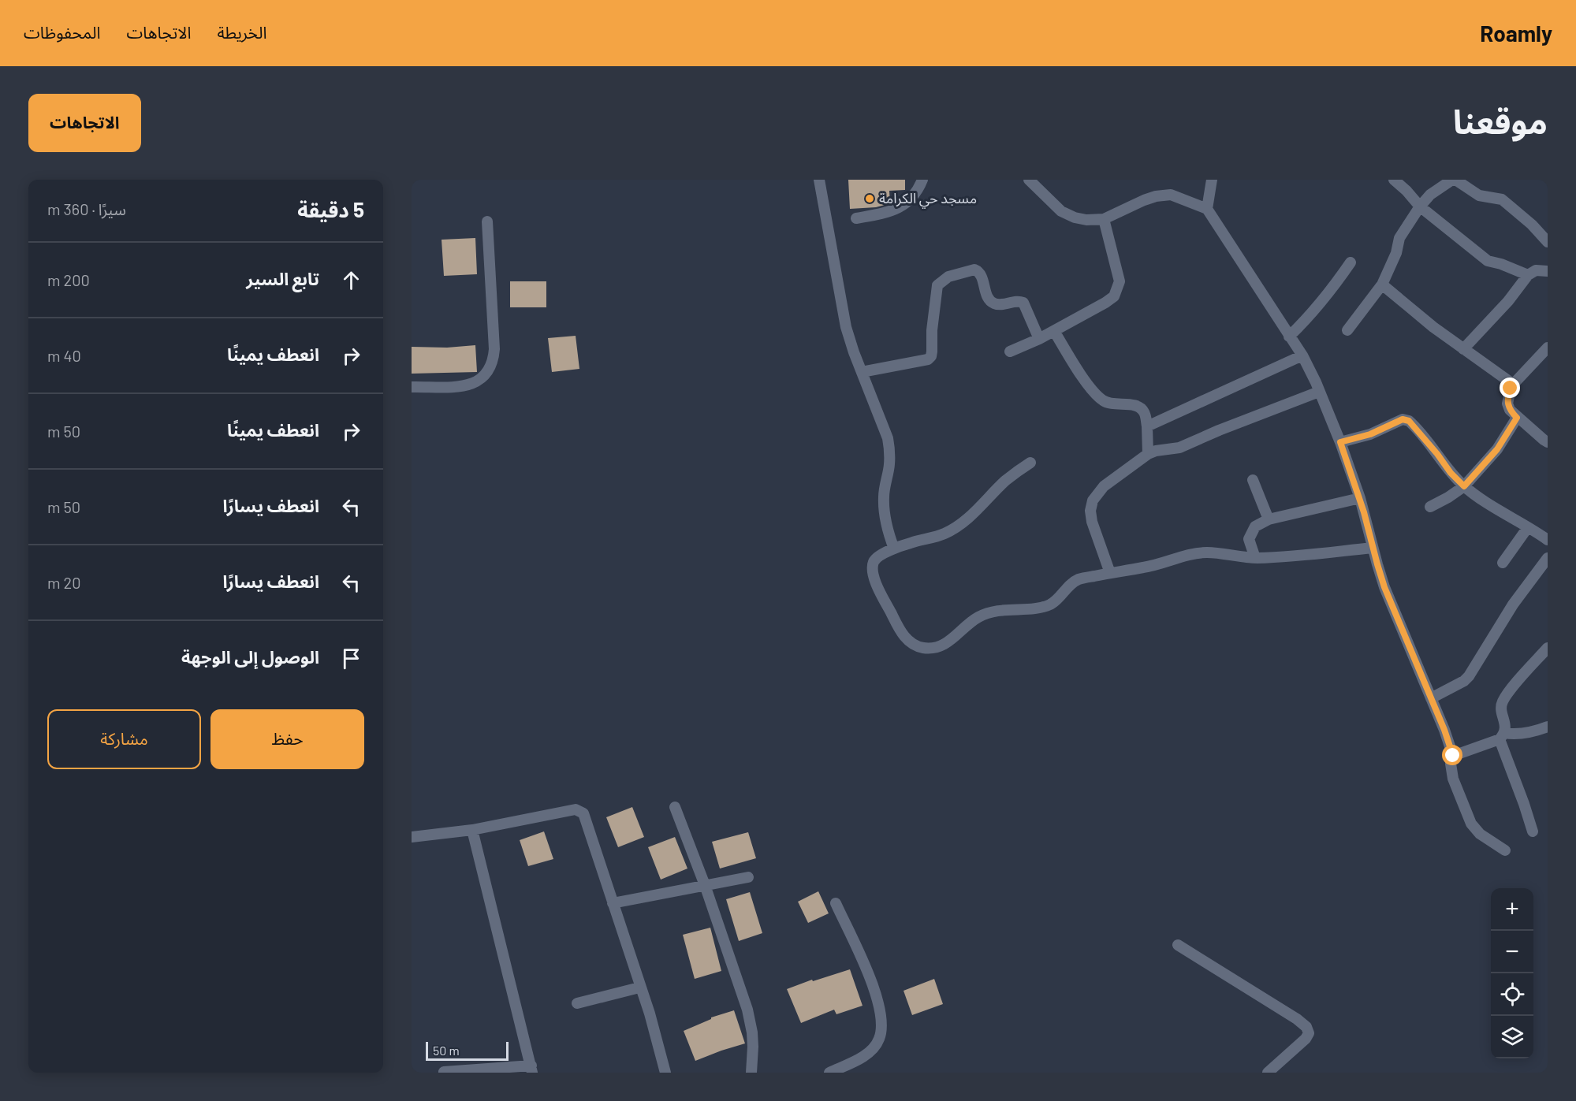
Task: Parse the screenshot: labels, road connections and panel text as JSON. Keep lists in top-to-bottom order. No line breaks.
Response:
{"places":["مسجد حي الكرامة"],"scale_bar":"50 m","page":{"header":"Roamly","nav":["الخريطة","الاتجاهات","المحفوظات"],"title":"موقعنا","buttons":["الاتجاهات",["حفظ","مشاركة"]],"heading":["5 دقيقة","سيرًا · 360 m"],"list":[["تابع السير","200 m"],["انعطف يمينًا","40 m"],["انعطف يمينًا","50 m"],["انعطف يسارًا","50 m"],["انعطف يسارًا","20 m"],"الوصول إلى الوجهة"],"map_buttons":["+","−"],"scale":"50 m"}}
